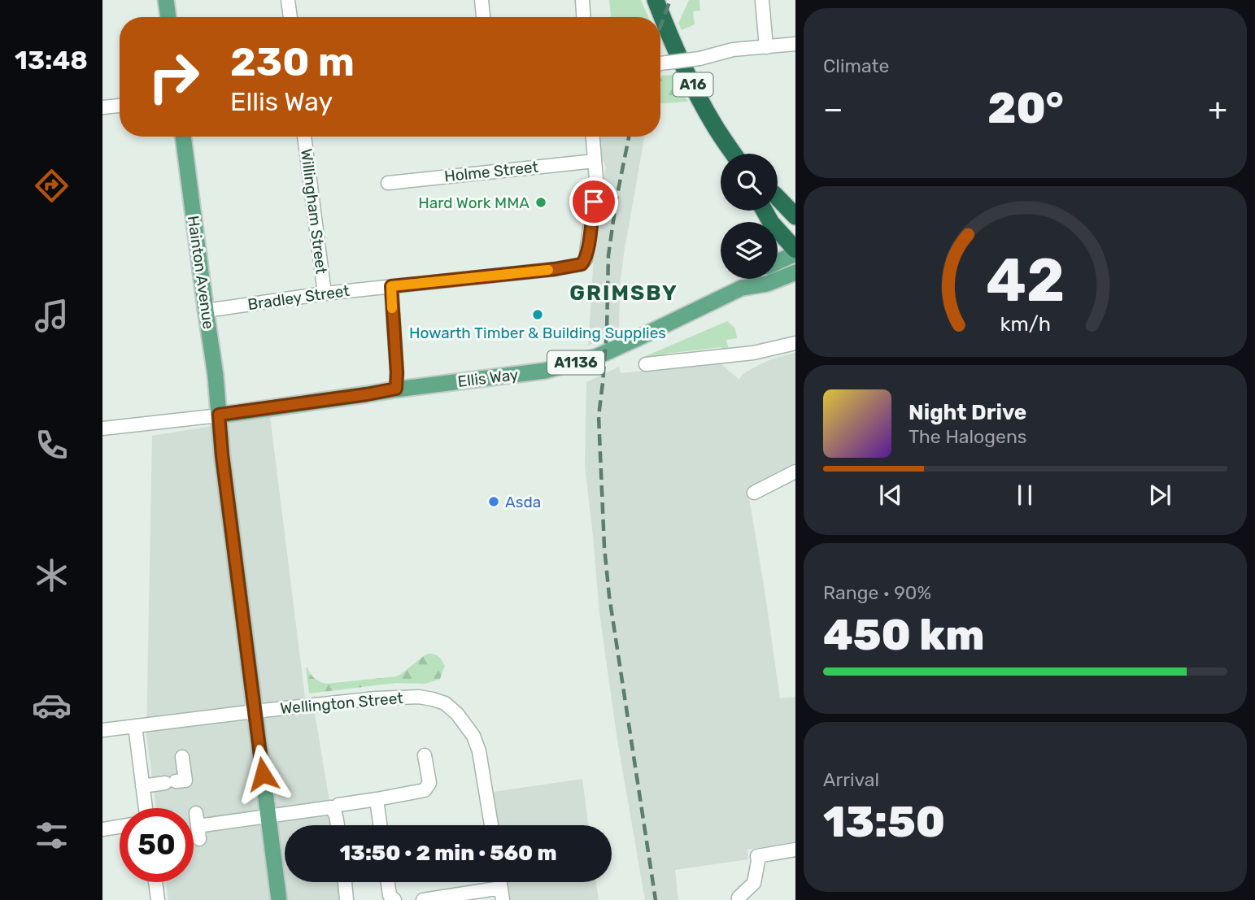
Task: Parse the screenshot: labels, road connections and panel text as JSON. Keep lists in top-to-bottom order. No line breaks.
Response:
{"streets":{"highway":["A16"],"main road":["Hainton Avenue","A1136","Ellis Way"],"street":["Holme Street","Willingham Street","Bradley Street","Wellington Street"]},"crossings":[["Holme Street","Bradley Street"],["Willingham Street","Bradley Street"],["Hainton Avenue","Bradley Street"],["Hainton Avenue","Ellis Way"],["Hainton Avenue","Wellington Street"]],"districts":["GRIMSBY"],"places":["Hard Work MMA","Howarth Timber & Building Supplies","Asda"],"page":{"tabs":"13:48","tile":["Climate",["Range · 90%","450 km"],["Arrival","13:50"]],"turn":["230 m","Ellis Way"],"heat":["−","20°","+"],"song":["Night Drive","The Halogens"],"limit":"50","trip":"13:50 · 2 min · 560 m","gauge":["42","km/h"]}}
